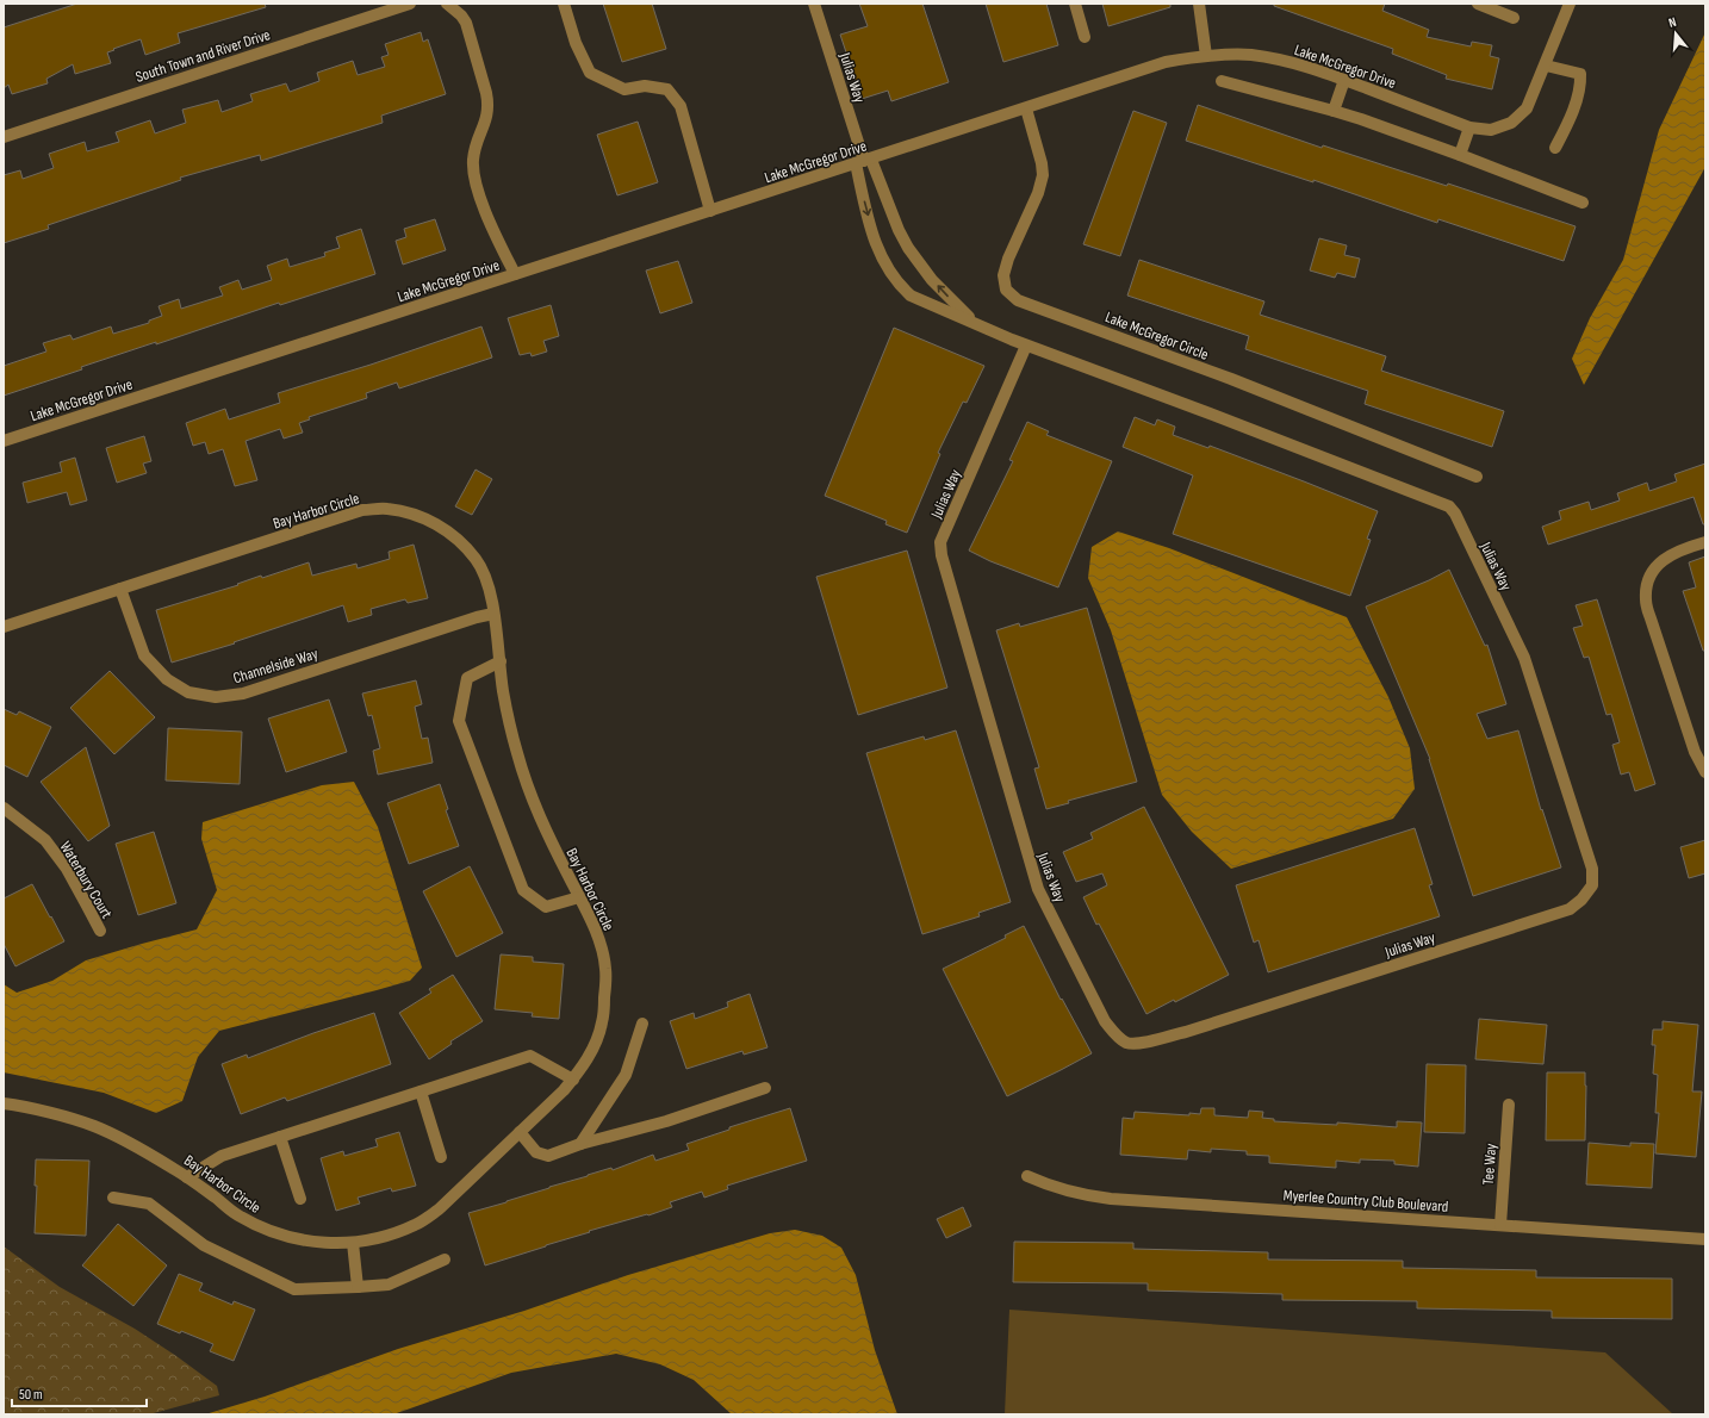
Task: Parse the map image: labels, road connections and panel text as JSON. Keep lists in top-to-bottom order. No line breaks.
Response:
{"streets":{"street":["South Town and River Drive","Lake McGregor Drive","Julias Way","Lake McGregor Circle","Bay Harbor Circle","Channelside Way","Waterbury Court","Tee Way","Myerlee Country Club Boulevard"]},"crossings":[["Lake McGregor Drive","Julias Way"],["Lake McGregor Drive","Lake McGregor Circle"],["Bay Harbor Circle","Channelside Way"],["Tee Way","Myerlee Country Club Boulevard"]],"scale_bar":"50 m","north":"top"}
